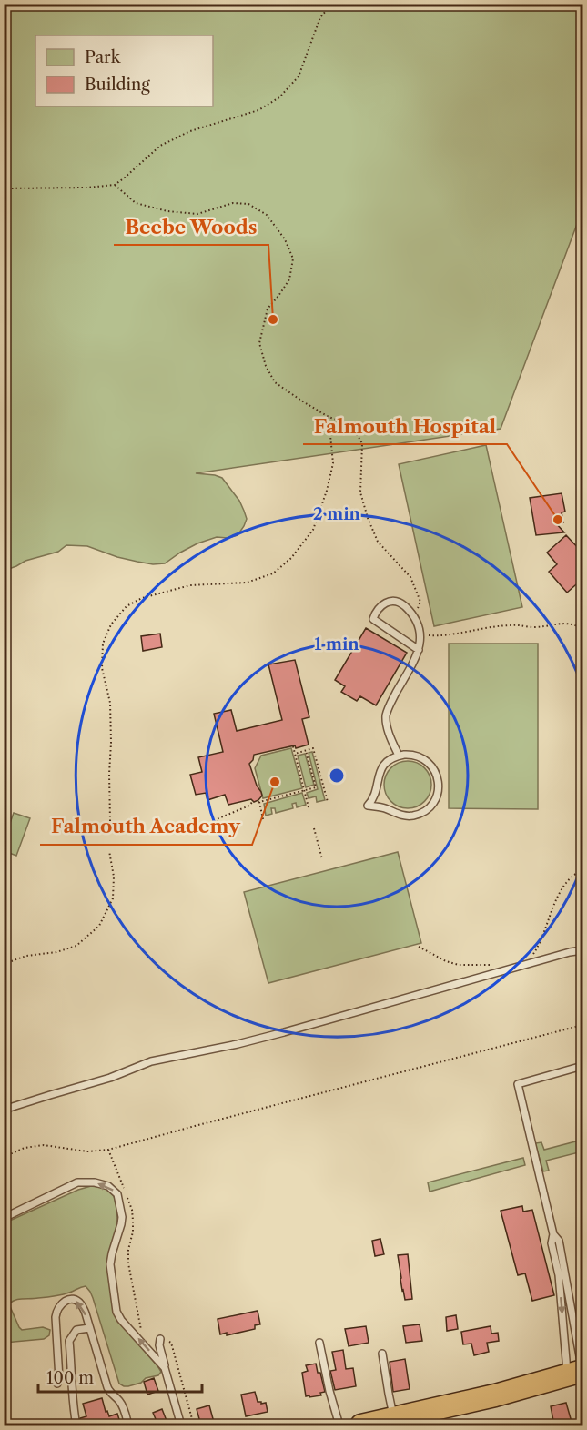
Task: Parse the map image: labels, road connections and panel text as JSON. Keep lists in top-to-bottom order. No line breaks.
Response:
{"places":["Beebe Woods","Falmouth Hospital","Falmouth Academy"],"legend":["Park","Building"],"scale_bar":"100 m","rings":["2 min","1 min"]}
